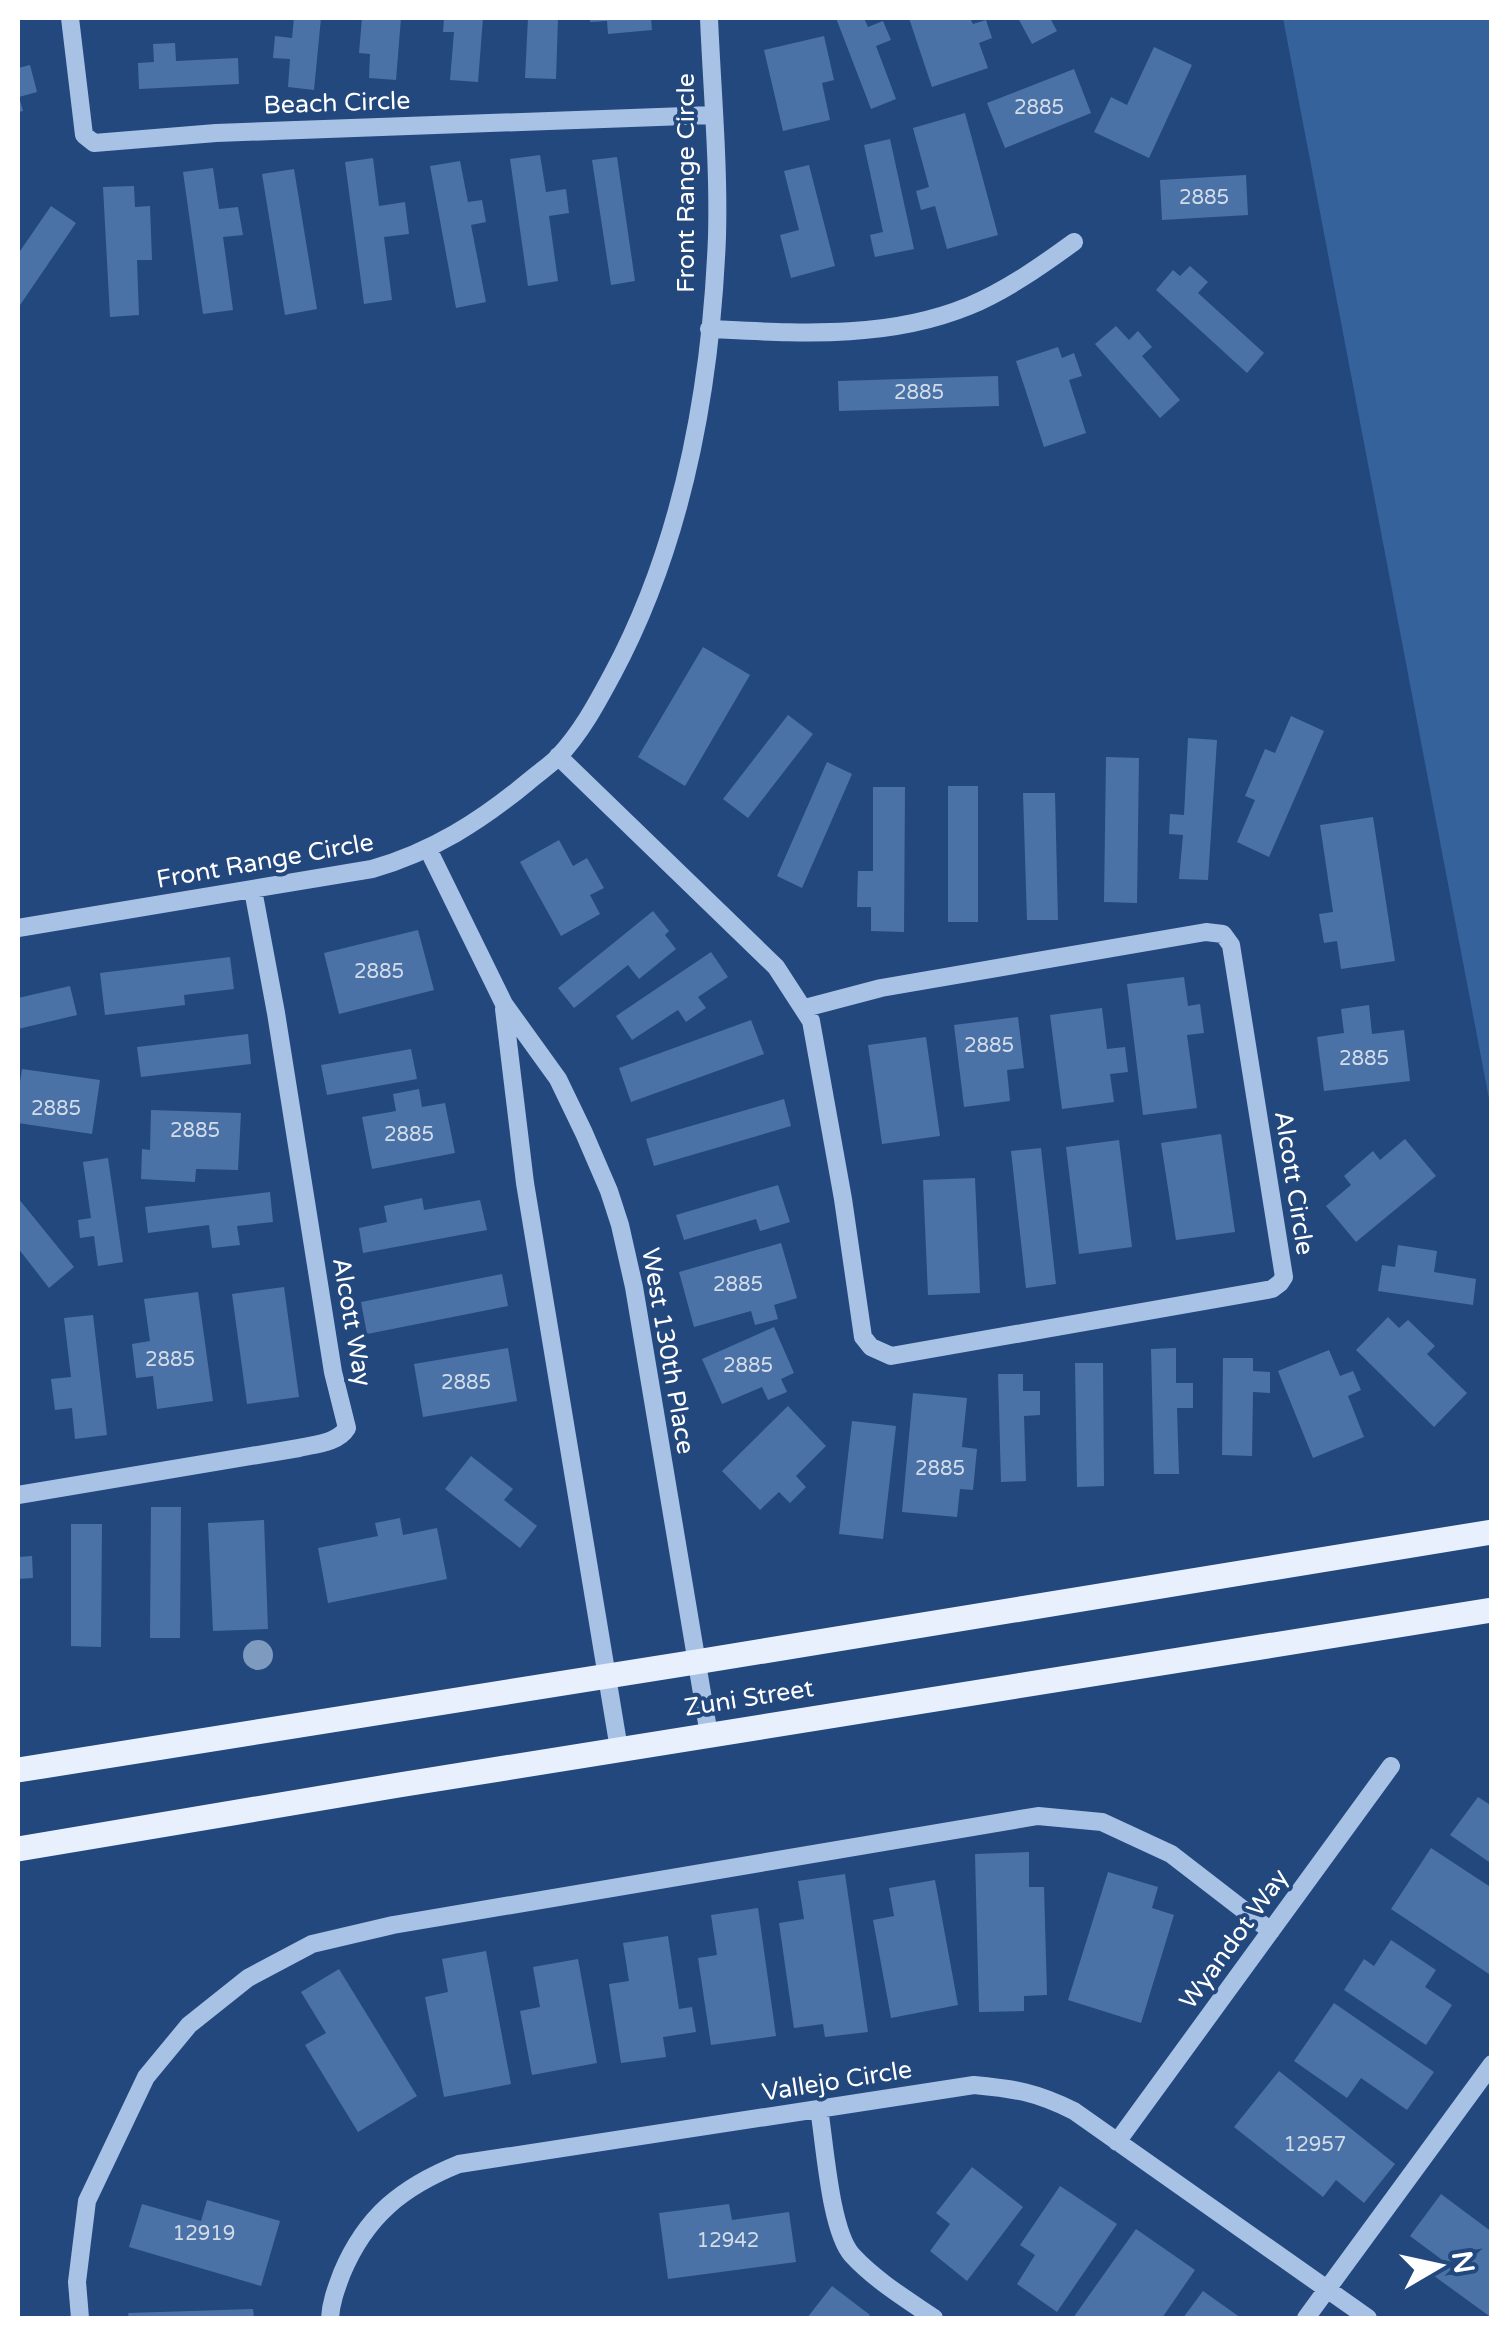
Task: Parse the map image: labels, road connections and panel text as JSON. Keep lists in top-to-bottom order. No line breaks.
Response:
{"streets":{"main road":["Zuni Street"],"street":["Beach Circle","Front Range Circle","Alcott Circle","Alcott Way","West 130th Place","Wyandot Way","Vallejo Circle"]},"crossings":[["Beach Circle","Front Range Circle"],["Front Range Circle","Alcott Circle"],["Front Range Circle","Alcott Way"],["Front Range Circle","West 130th Place"],["West 130th Place","Zuni Street"],["Wyandot Way","Vallejo Circle"]],"house_numbers":["2885","2885","2885","2885","2885","2885","2885","2885","2885","2885","2885","2885","2885","2885","12957","12919","12942"],"north":"right"}
